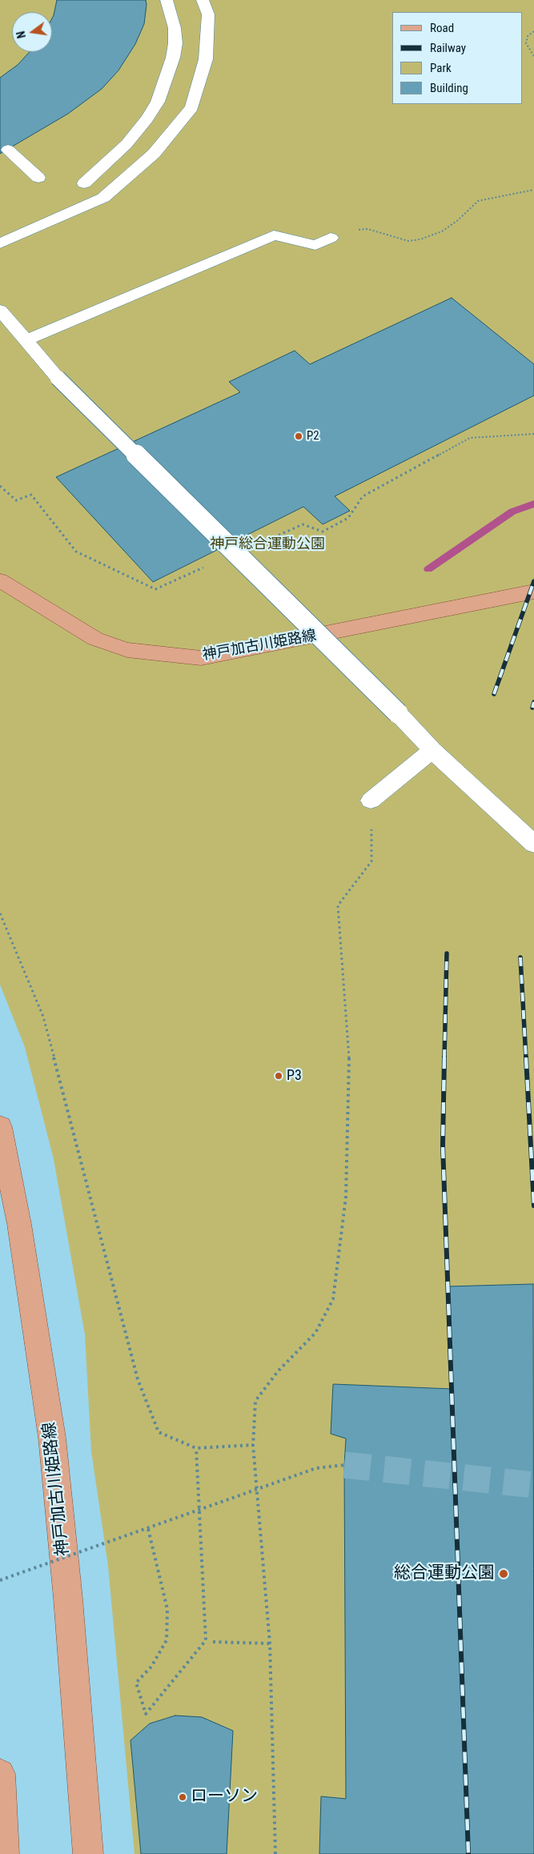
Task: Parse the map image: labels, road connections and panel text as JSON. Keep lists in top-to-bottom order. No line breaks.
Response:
{"streets":{"main road":["神戸加古川姫路線"]},"parks":["神戸総合運動公園"],"places":["P2","P3","総合運動公園","ローソン"],"legend":["Road","Railway","Park","Building"],"north":"left"}
